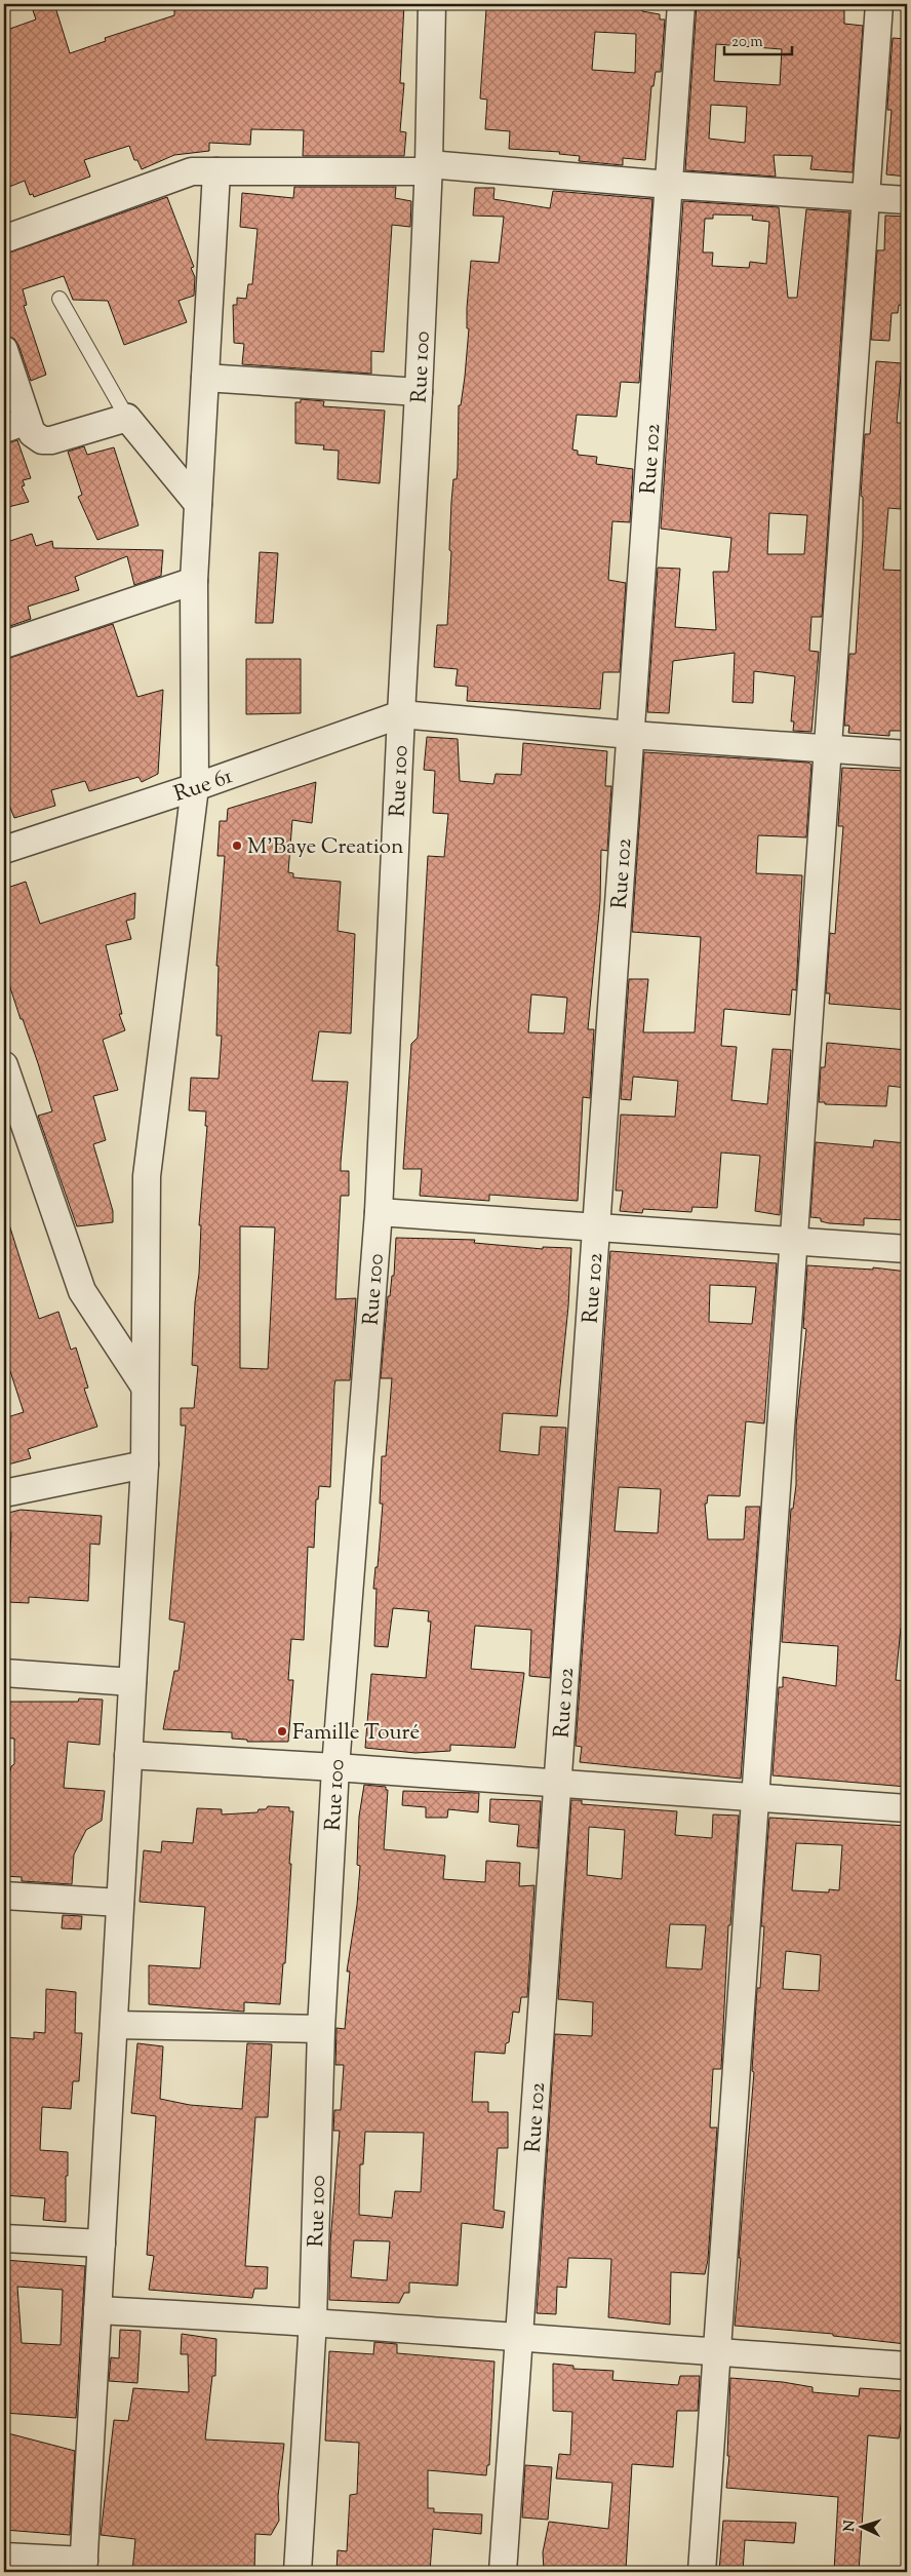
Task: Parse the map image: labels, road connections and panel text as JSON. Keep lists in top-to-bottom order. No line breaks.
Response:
{"streets":{"street":["Rue 100","Rue 102","Rue 61"]},"crossings":[["Rue 100","Rue 61"]],"places":["M'Baye Creation","Famille Touré"],"scale_bar":"20 m","north":"left"}
